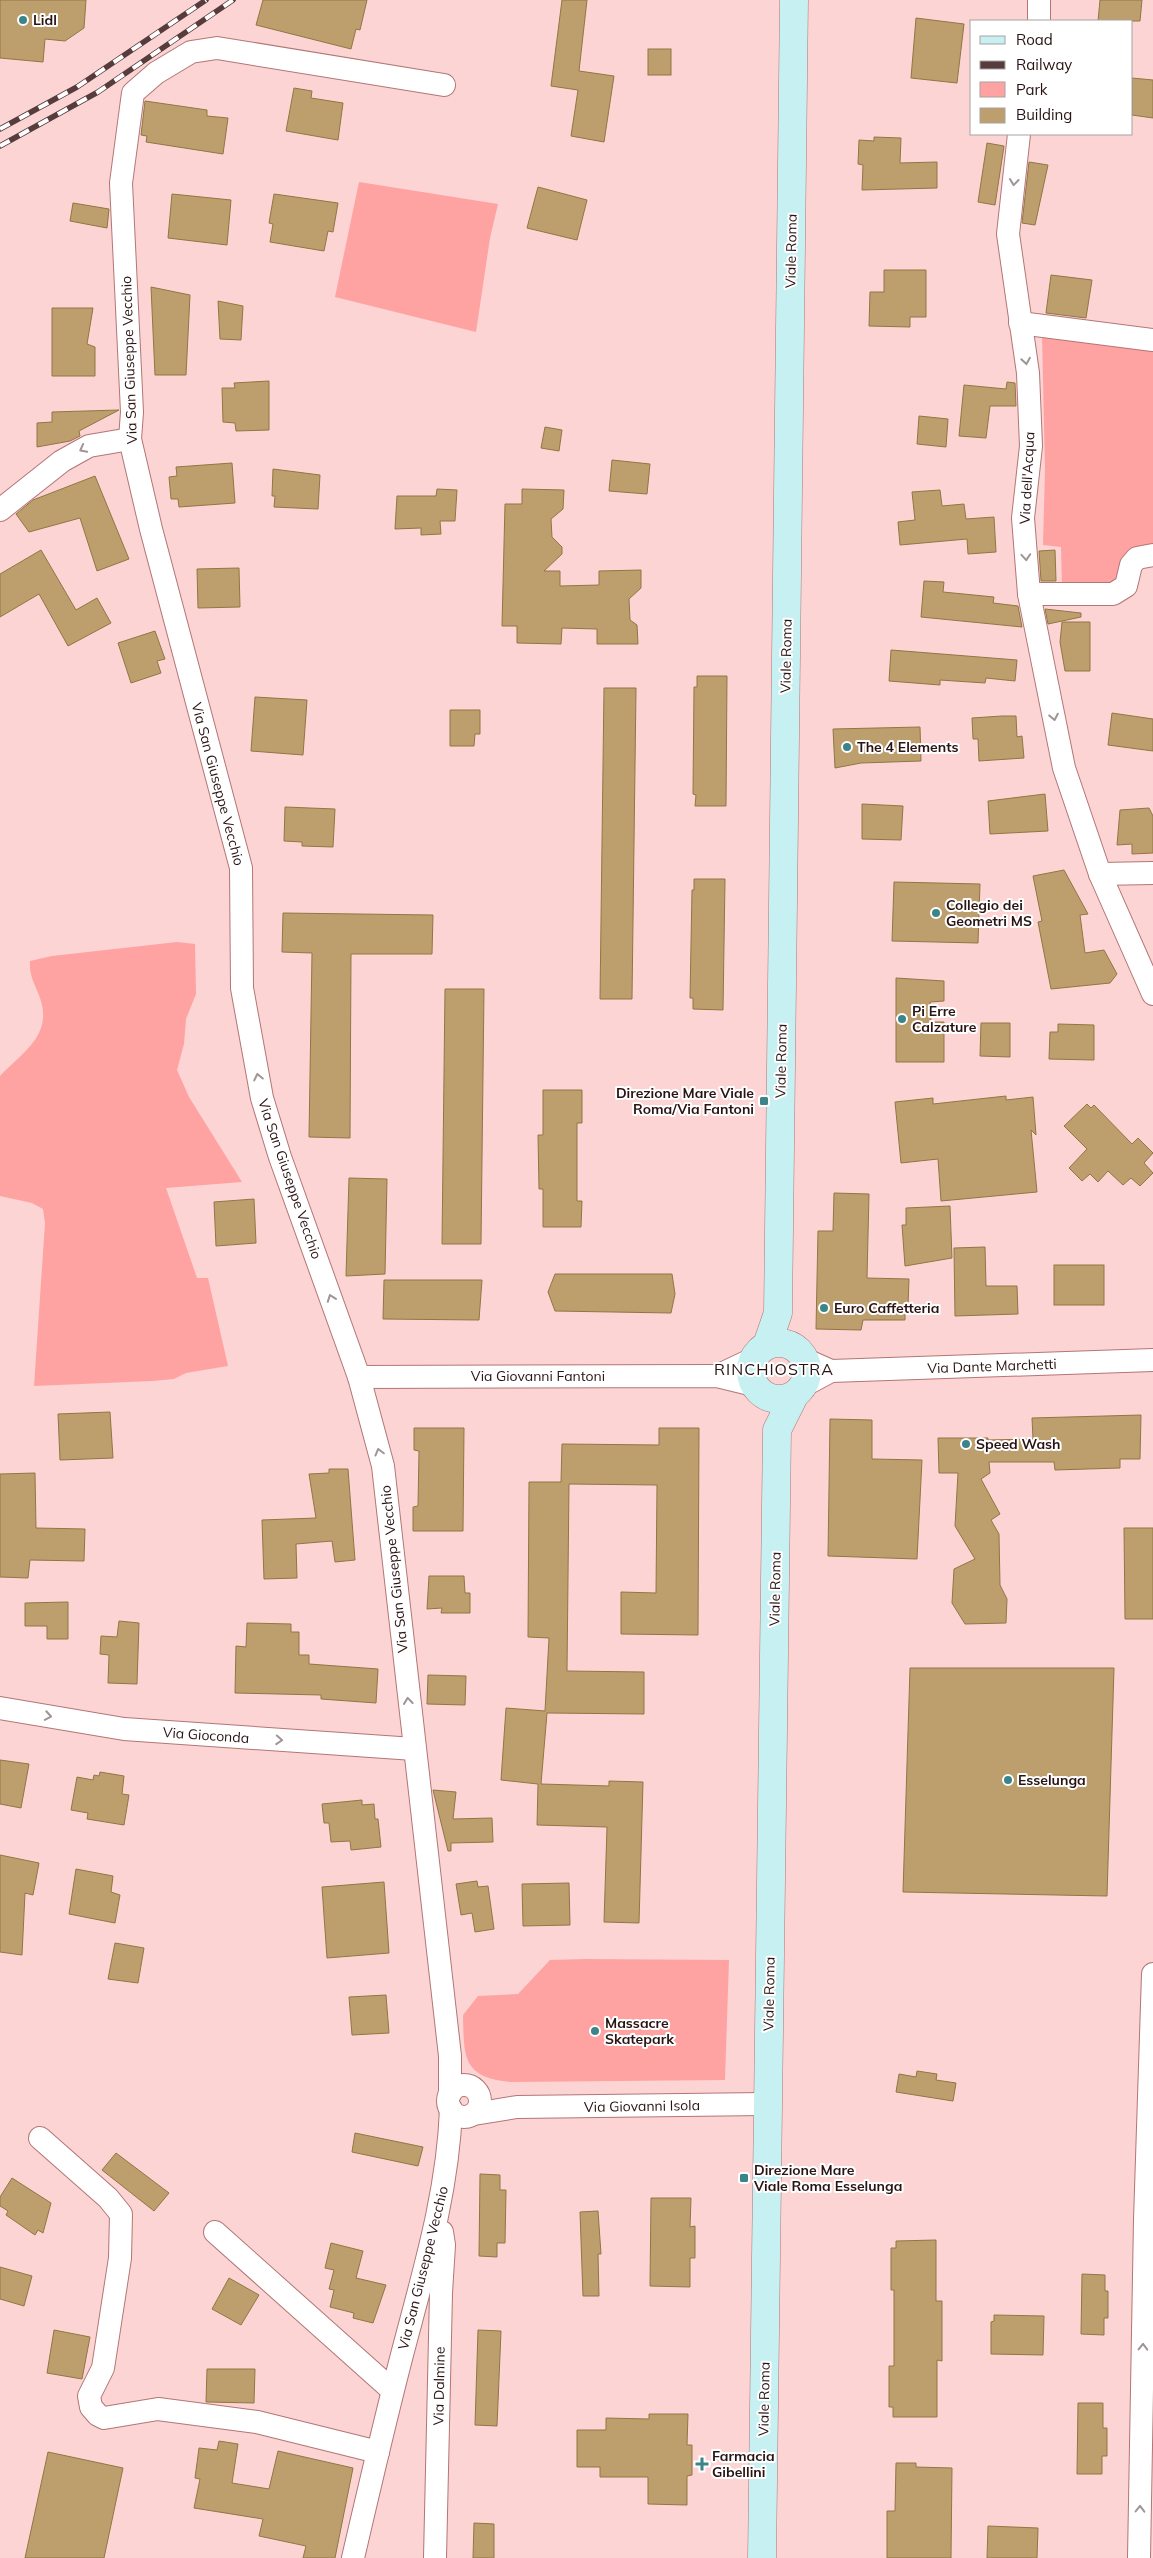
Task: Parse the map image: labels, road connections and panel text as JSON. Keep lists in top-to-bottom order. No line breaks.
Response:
{"streets":{"main road":["Viale Roma"],"street":["Via San Giuseppe Vecchio","Via dell'Acqua","Via Dante Marchetti","Via Giovanni Fantoni","Via Gioconda","Via Giovanni Isola","Via Dalmine"]},"crossings":[["Viale Roma","Via Giovanni Fantoni"],["Viale Roma","Via Giovanni Isola"],["Via San Giuseppe Vecchio","Via Giovanni Fantoni"],["Via San Giuseppe Vecchio","Via Gioconda"],["Via San Giuseppe Vecchio","Via Giovanni Isola"],["Via San Giuseppe Vecchio","Via Dalmine"]],"one_way":["Via San Giuseppe Vecchio","Via dell'Acqua","Via Gioconda"],"districts":["RINCHIOSTRA"],"places":{"other":["Lidl","The 4 Elements","Collegio dei Geometri MS","Pi Erre Calzature","Euro Caffetteria","Speed Wash","Esselunga","Massacre Skatepark"],"transit":["Direzione Mare Viale Roma/Via Fantoni","Direzione Mare Viale Roma Esselunga"],"health":["Farmacia Gibellini"]},"legend":["Road","Railway","Park","Building"]}
